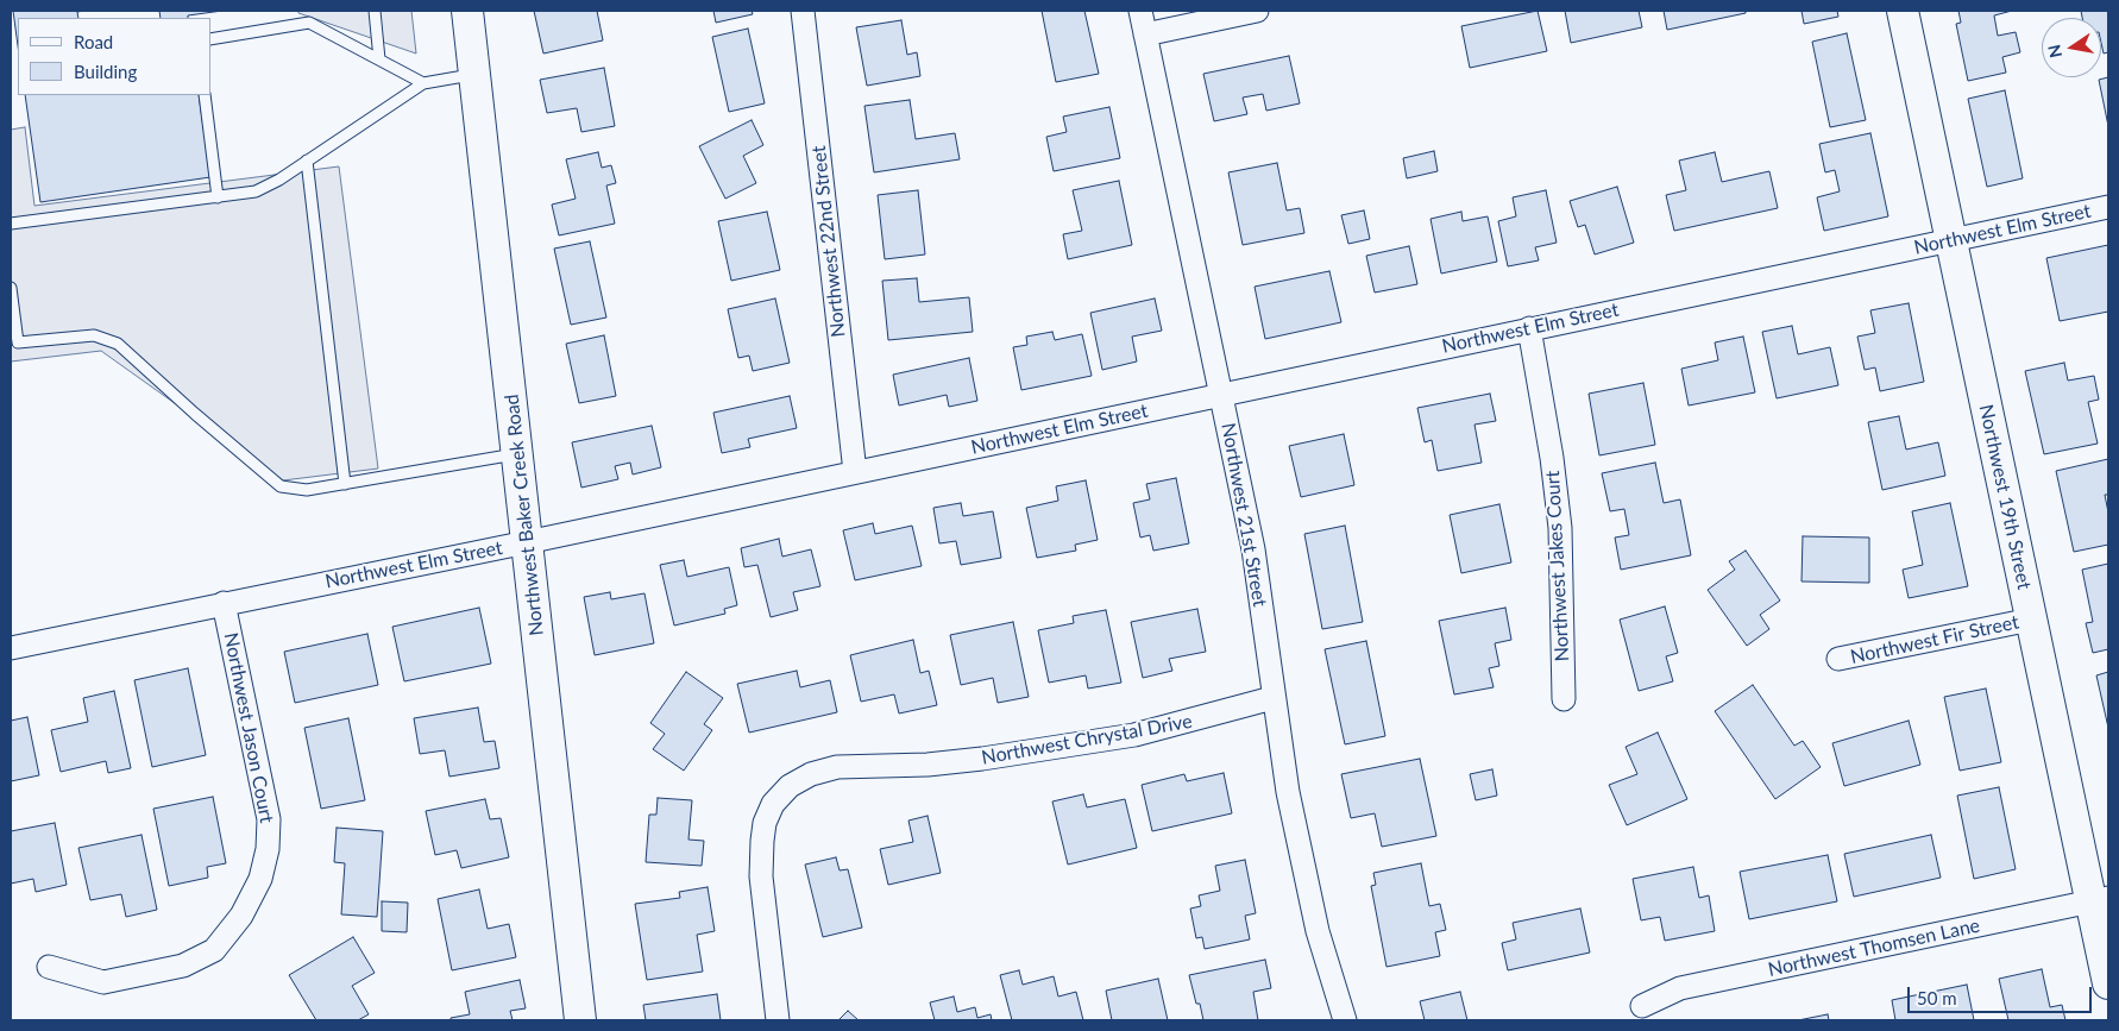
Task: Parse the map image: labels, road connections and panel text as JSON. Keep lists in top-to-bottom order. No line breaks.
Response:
{"streets":{"main road":["Northwest 19th Street","Northwest Baker Creek Road"],"street":["Northwest Elm Street","Northwest 22nd Street","Northwest 21st Street","Northwest Jakes Court","Northwest Fir Street","Northwest Jason Court","Northwest Chrystal Drive","Northwest Thomsen Lane"]},"crossings":[["Northwest Elm Street","Northwest 22nd Street"],["Northwest Elm Street","Northwest 19th Street"],["Northwest Elm Street","Northwest Baker Creek Road"],["Northwest Elm Street","Northwest 21st Street"],["Northwest Elm Street","Northwest Jakes Court"],["Northwest Elm Street","Northwest Jason Court"],["Northwest 19th Street","Northwest Fir Street"],["Northwest 19th Street","Northwest Thomsen Lane"],["Northwest 21st Street","Northwest Chrystal Drive"]],"legend":["Road","Building"],"scale_bar":"50 m","north":"left"}
